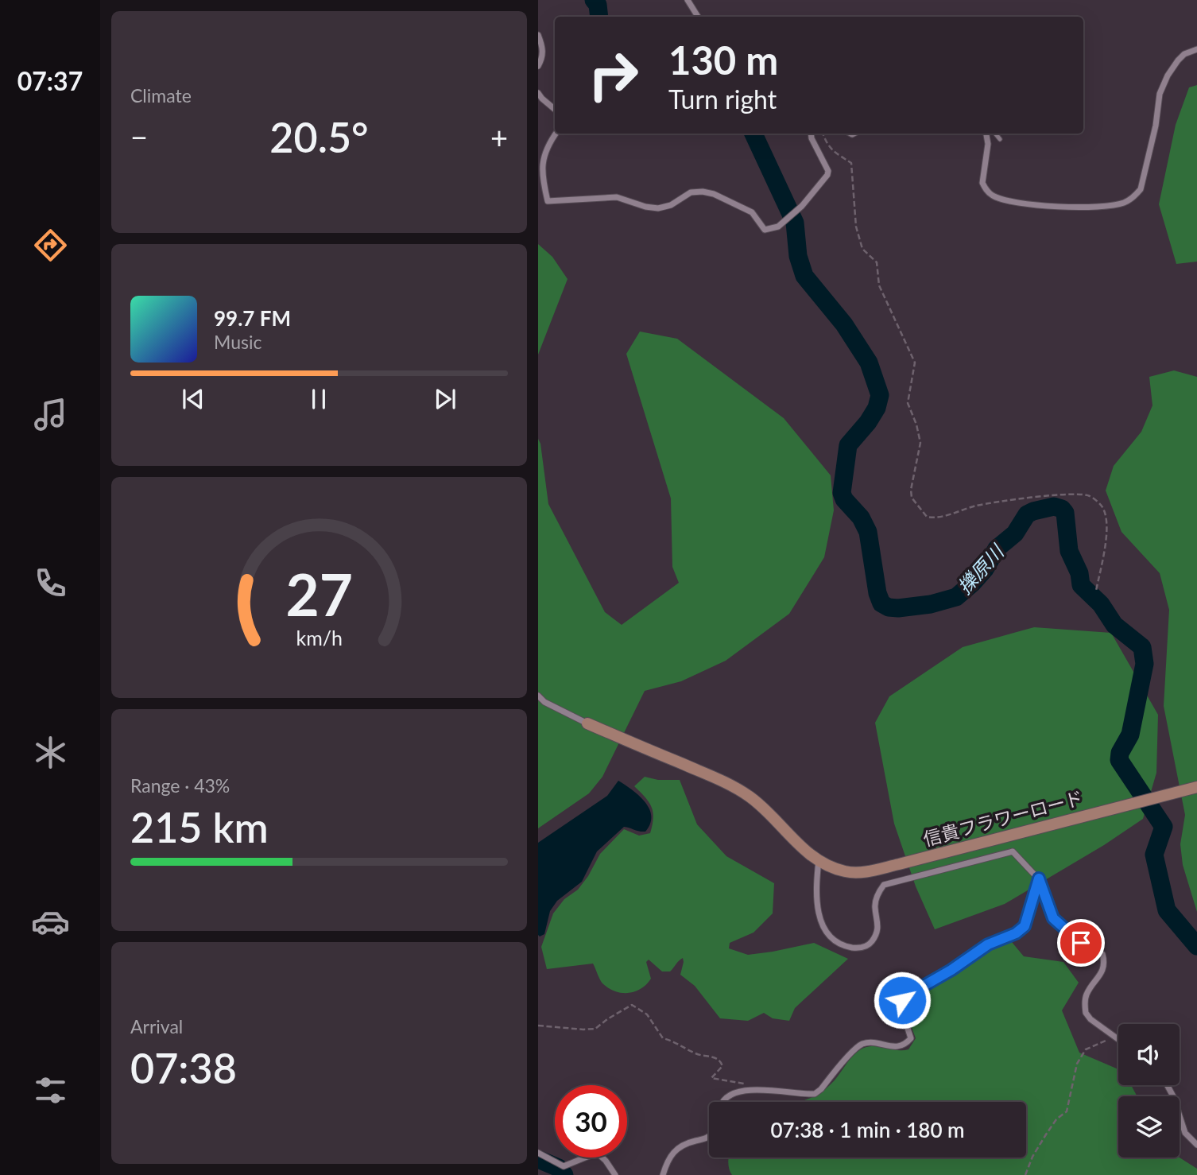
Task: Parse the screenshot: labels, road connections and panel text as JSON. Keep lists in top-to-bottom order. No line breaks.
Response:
{"streets":{"street":["信貴フラワーロード"]},"water":["擽原川"],"page":{"tabs":"07:37","tile":["Climate",["Range · 43%","215 km"],["Arrival","07:38"]],"turn":["130 m","Turn right"],"heat":["−","20.5°","+"],"song":["99.7 FM","Music"],"limit":"30","trip":"07:38 · 1 min · 180 m","gauge":["27","km/h"]}}
